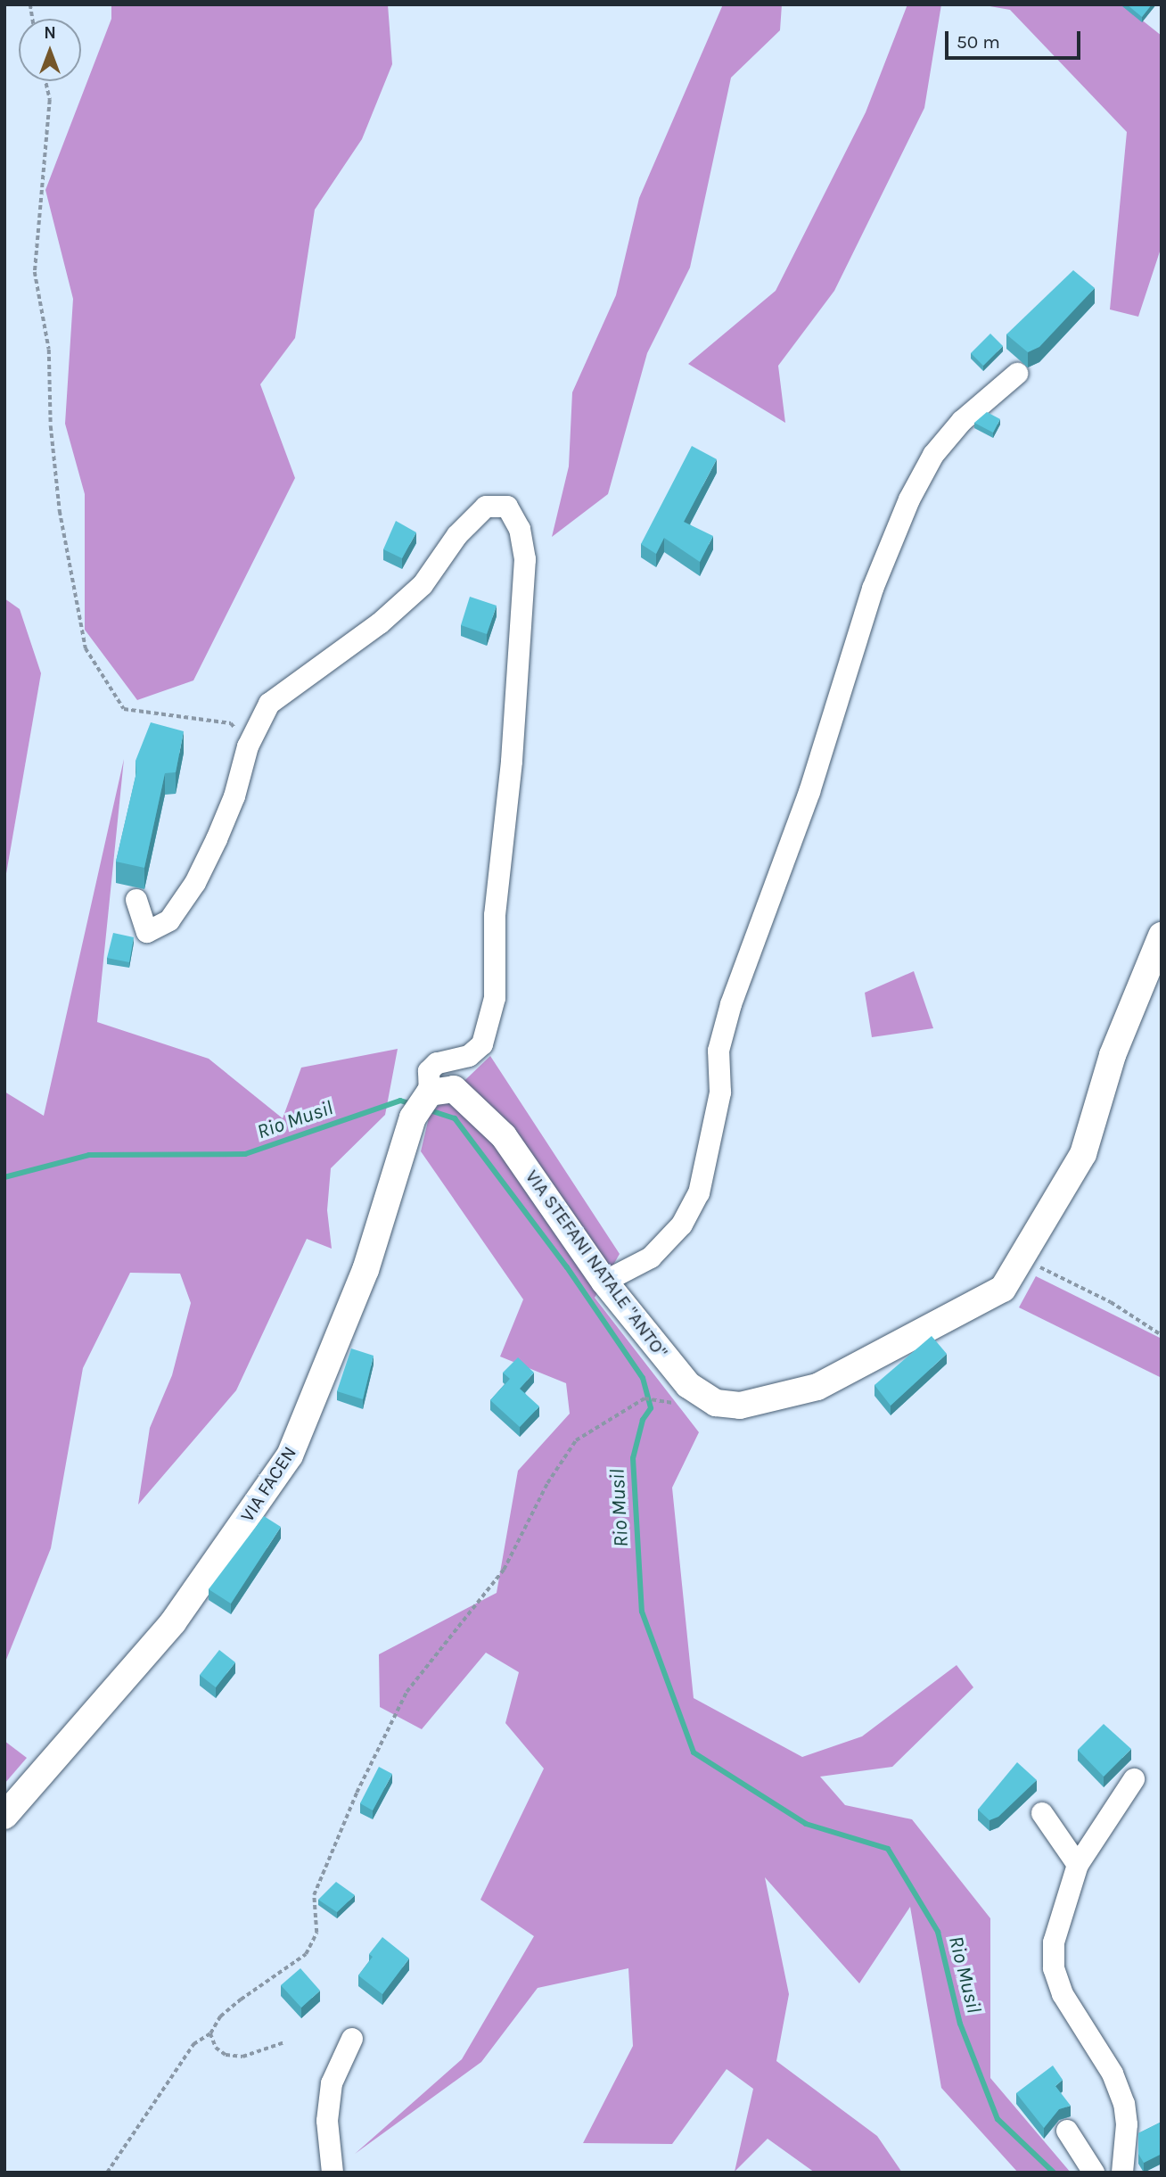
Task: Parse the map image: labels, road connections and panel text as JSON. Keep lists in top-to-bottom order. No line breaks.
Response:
{"streets":{"street":["VIA STEFANI NATALE \"ANTO\"","VIA FACEN"]},"crossings":[["VIA STEFANI NATALE \"ANTO\"","VIA FACEN"]],"water":["Rio Musil"],"scale_bar":"50 m","north":"top"}
